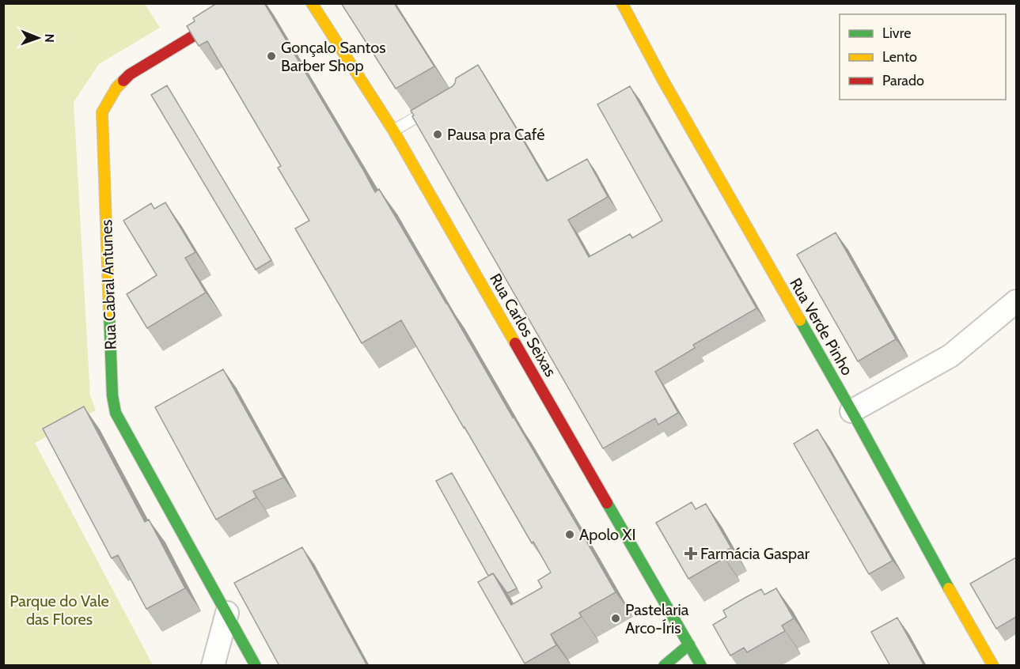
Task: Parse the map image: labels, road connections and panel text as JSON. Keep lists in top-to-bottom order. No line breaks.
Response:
{"streets":{"street":["Rua Cabral Antunes","Rua Carlos Seixas","Rua Verde Pinho"]},"parks":["Parque do Vale das Flores"],"places":{"other":["Gonçalo Santos Barber Shop","Pausa pra Café","Apolo XI","Pastelaria Arco-Íris"],"health":["Farmácia Gaspar"]},"legend":["Livre","Lento","Parado"],"north":"right"}
